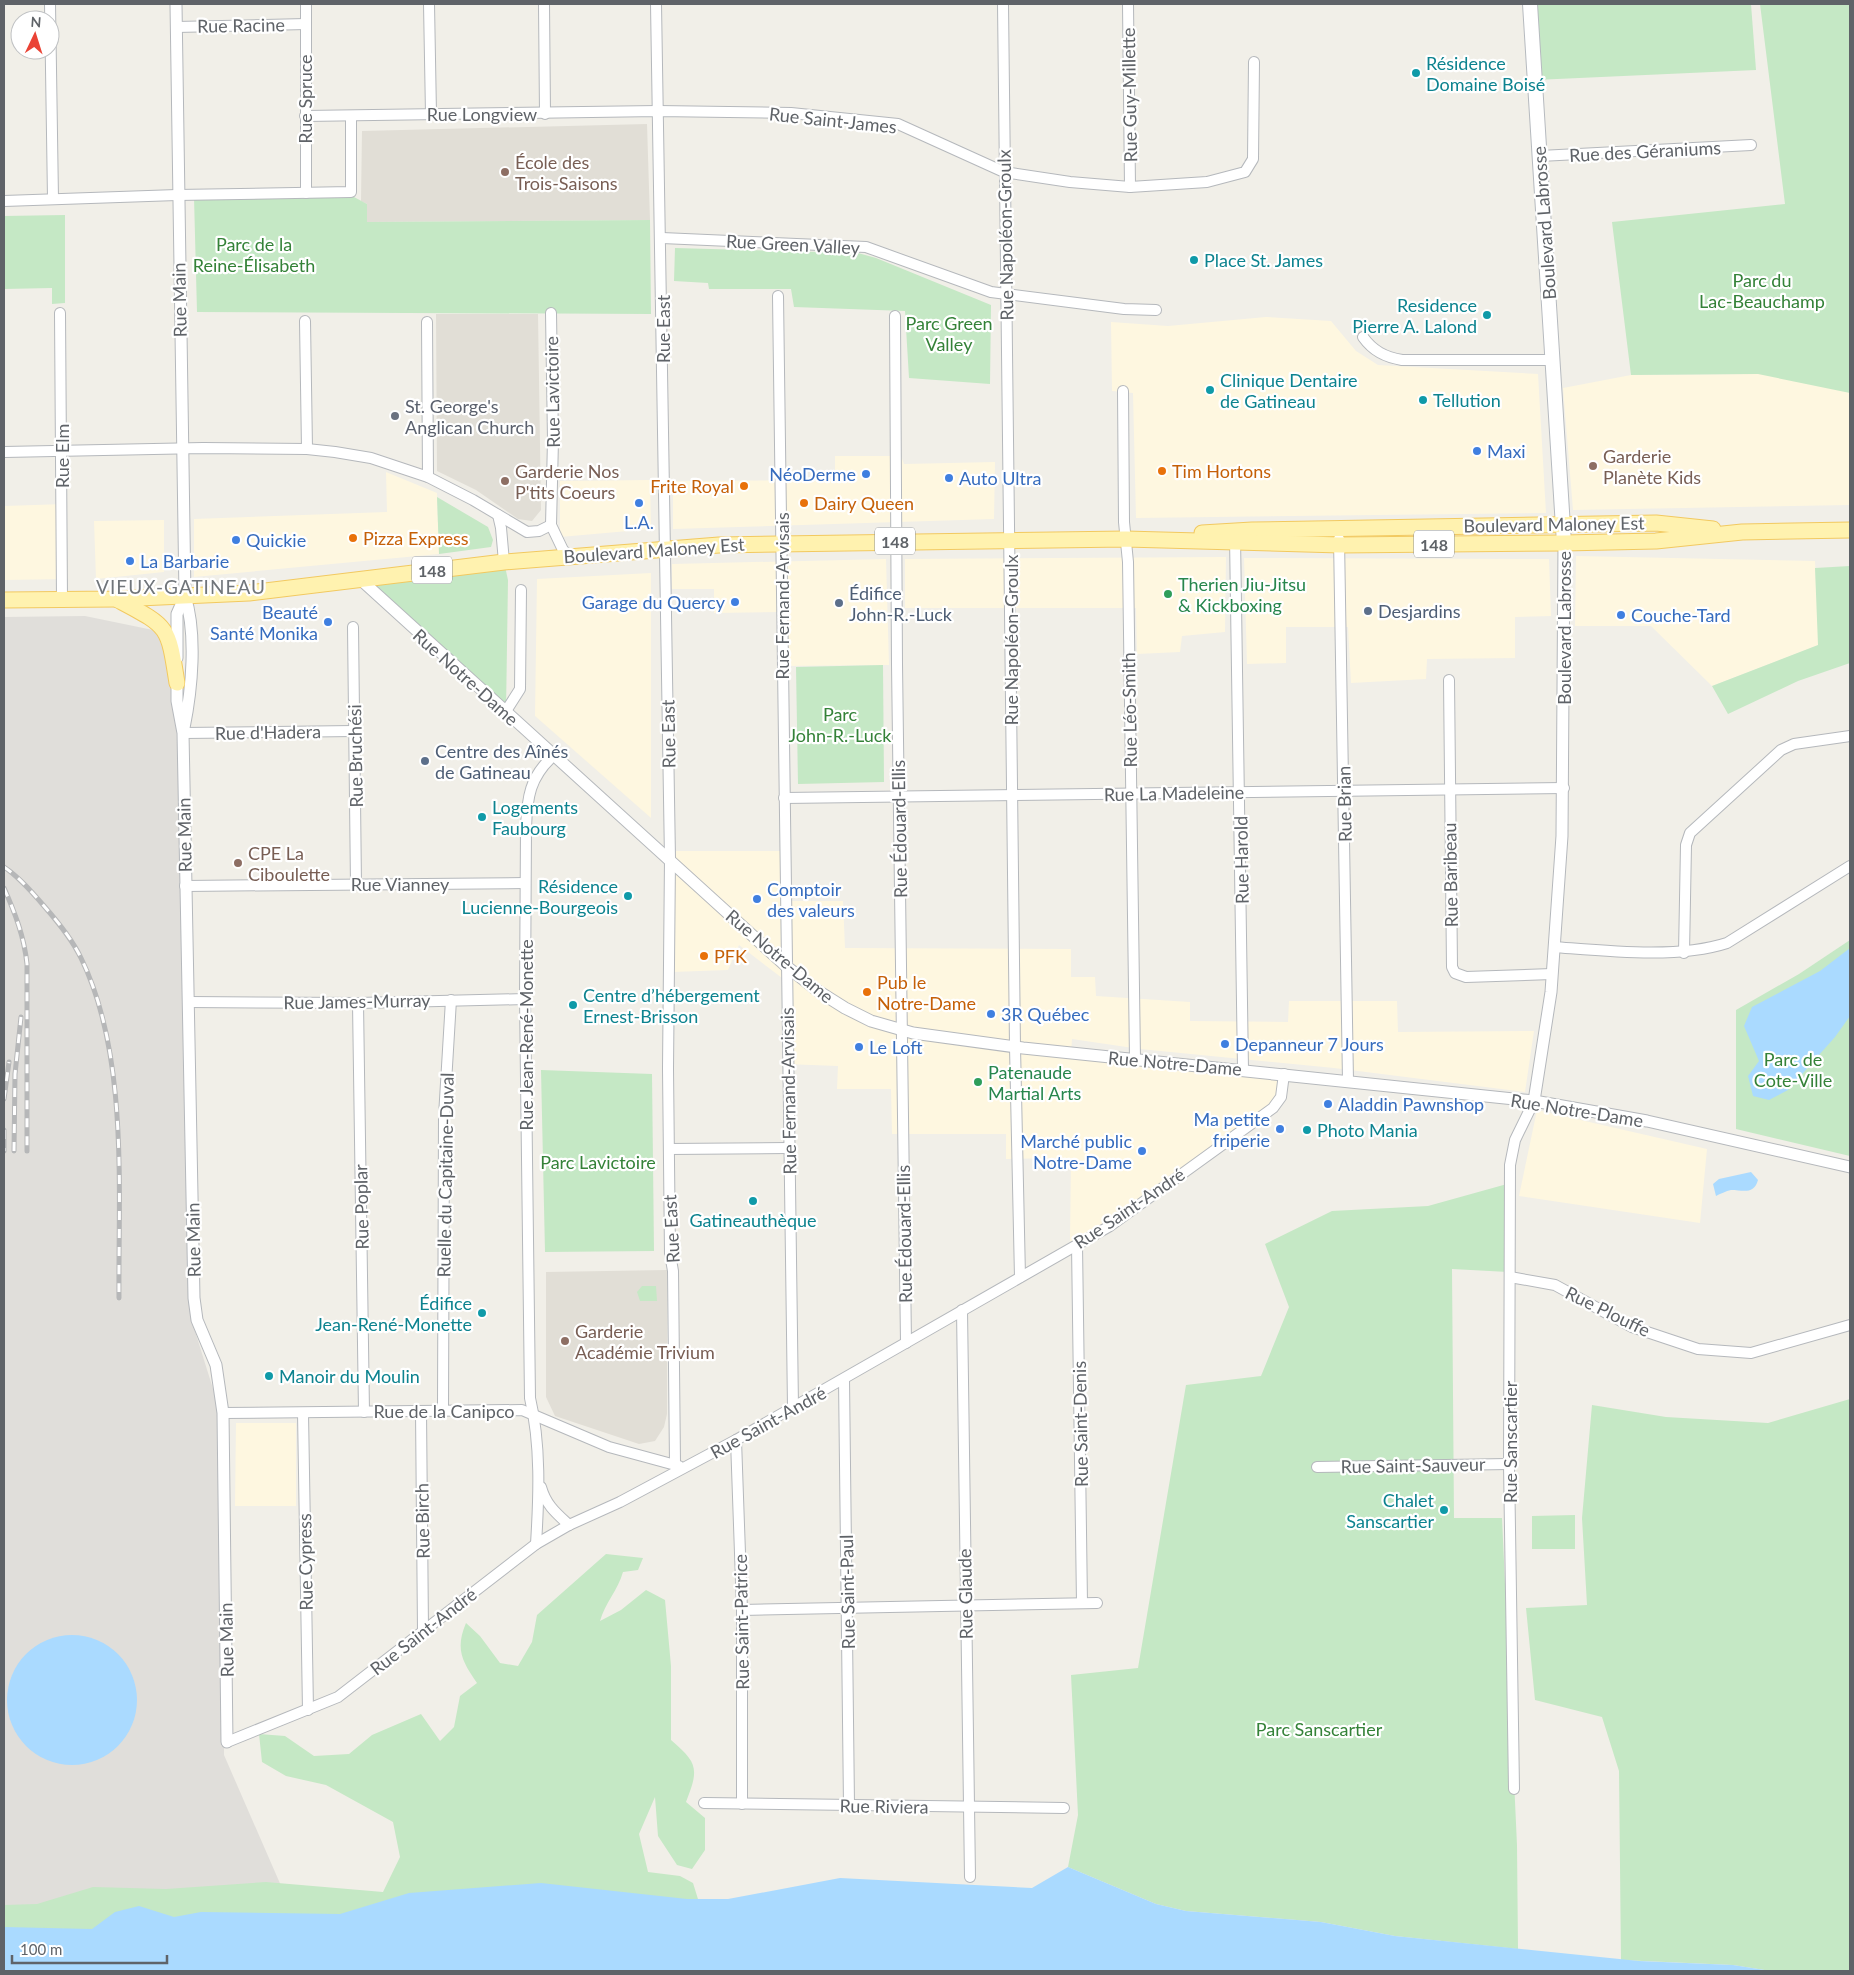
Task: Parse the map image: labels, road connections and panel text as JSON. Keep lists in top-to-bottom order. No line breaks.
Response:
{"streets":{"main road":["Boulevard Labrosse","Boulevard Maloney Est","148"],"street":["Rue Racine","Rue Guy-Millette","Rue Spruce","Rue Longview","Rue Saint-James","Rue des Géraniums","Rue Napoléon-Groulx","Rue Green Valley","Rue Main","Rue East","Rue Lavictoire","Rue Elm","Rue Fernand-Arvisais","Rue Notre-Dame","Rue Léo-Smith","Rue d'Hadera","Rue Bruchési","Rue La Madeleine","Rue Brian","Rue Édouard-Ellis","Rue Harold","Rue Baribeau","Rue Vianney","Rue James-Murray","Rue Jean-René-Monette","Ruelle du Capitaine-Duval","Rue Poplar","Rue Saint-André","Rue Plouffe","Rue de la Canipco","Rue Saint-Denis","Rue Sanscartier","Rue Saint-Sauveur","Rue Birch","Rue Cypress","Rue Saint-Paul","Rue Glaude","Rue Saint-Patrice","Rue Riviera"]},"crossings":[["Rue Racine","Rue Spruce"],["Rue Racine","Rue Main"],["Rue Guy-Millette","Rue Saint-James"],["Rue Spruce","Rue Longview"],["Rue Longview","Rue Saint-James"],["Rue Longview","Rue East"],["Rue Saint-James","Rue Napoléon-Groulx"],["Rue Saint-James","Rue East"],["Rue des Géraniums","Boulevard Labrosse"],["Boulevard Labrosse","Boulevard Maloney Est"],["Boulevard Labrosse","Rue Notre-Dame"],["Boulevard Labrosse","Rue La Madeleine"],["Boulevard Labrosse","Rue Baribeau"],["Boulevard Labrosse","Rue Sanscartier"],["Rue Napoléon-Groulx","Rue Green Valley"],["Rue Napoléon-Groulx","Boulevard Maloney Est"],["Rue Napoléon-Groulx","Rue Notre-Dame"],["Rue Napoléon-Groulx","Rue La Madeleine"],["Rue Napoléon-Groulx","Rue Saint-André"],["Rue Green Valley","Rue East"],["Rue Main","Boulevard Maloney Est"],["Rue Main","148"],["Rue Main","Rue d'Hadera"],["Rue Main","Rue Vianney"],["Rue Main","Rue James-Murray"],["Rue Main","Rue Saint-André"],["Rue Main","Rue de la Canipco"],["Rue East","Boulevard Maloney Est"],["Rue East","Rue Notre-Dame"],["Rue East","Rue Saint-André"],["Rue East","Rue de la Canipco"],["Rue Lavictoire","Boulevard Maloney Est"],["Rue Elm","148"],["Boulevard Maloney Est","148"],["Boulevard Maloney Est","Rue Fernand-Arvisais"],["Boulevard Maloney Est","Rue Notre-Dame"],["Boulevard Maloney Est","Rue Léo-Smith"],["Boulevard Maloney Est","Rue Brian"],["Boulevard Maloney Est","Rue Édouard-Ellis"],["Boulevard Maloney Est","Rue Harold"],["Rue Fernand-Arvisais","Rue Notre-Dame"],["Rue Fernand-Arvisais","Rue La Madeleine"],["Rue Fernand-Arvisais","Rue Saint-André"],["Rue Notre-Dame","Rue Léo-Smith"],["Rue Notre-Dame","Rue Brian"],["Rue Notre-Dame","Rue Édouard-Ellis"],["Rue Notre-Dame","Rue Harold"],["Rue Notre-Dame","Rue Jean-René-Monette"],["Rue Notre-Dame","Rue Saint-André"],["Rue Notre-Dame","Rue Sanscartier"],["Rue Léo-Smith","Rue La Madeleine"],["Rue d'Hadera","Rue Bruchési"],["Rue Bruchési","Rue Vianney"],["Rue La Madeleine","Rue Brian"],["Rue La Madeleine","Rue Édouard-Ellis"],["Rue La Madeleine","Rue Harold"],["Rue La Madeleine","Rue Baribeau"],["Rue Édouard-Ellis","Rue Saint-André"],["Rue Vianney","Rue Jean-René-Monette"],["Rue James-Murray","Rue Jean-René-Monette"],["Rue James-Murray","Ruelle du Capitaine-Duval"],["Rue James-Murray","Rue Poplar"],["Rue Jean-René-Monette","Rue Saint-André"],["Rue Jean-René-Monette","Rue de la Canipco"],["Ruelle du Capitaine-Duval","Rue de la Canipco"],["Rue Poplar","Rue de la Canipco"],["Rue Saint-André","Rue de la Canipco"],["Rue Saint-André","Rue Saint-Denis"],["Rue Saint-André","Rue Birch"],["Rue Saint-André","Rue Cypress"],["Rue Saint-André","Rue Saint-Paul"],["Rue Saint-André","Rue Glaude"],["Rue Saint-André","Rue Saint-Patrice"],["Rue Plouffe","Rue Sanscartier"],["Rue de la Canipco","Rue Birch"],["Rue de la Canipco","Rue Cypress"],["Rue Sanscartier","Rue Saint-Sauveur"],["Rue Saint-Paul","Rue Riviera"],["Rue Glaude","Rue Riviera"],["Rue Saint-Patrice","Rue Riviera"]],"districts":["VIEUX-GATINEAU"],"parks":["Parc de la Reine-Élisabeth","Parc du Lac-Beauchamp","Parc Green Valley","Parc John-R.-Luck","Parc de Cote-Ville","Parc Lavictoire","Parc Sanscartier"],"places":["Résidence Domaine Boisé","École des Trois-Saisons","Place St. James","Residence Pierre A. Lalond","Clinique Dentaire de Gatineau","Tellution","St. George's Anglican Church","Maxi","Garderie Planète Kids","Tim Hortons","NéoDerme","Auto Ultra","Garderie Nos P'tits Coeurs","Frite Royal","L.A.","Dairy Queen","Pizza Express","Quickie","La Barbarie","Therien Jiu-Jitsu & Kickboxing","Garage du Quercy","Édifice John-R.-Luck","Desjardins","Couche-Tard","Beauté Santé Monika","Centre des Aînés de Gatineau","Logements Faubourg","CPE La Ciboulette","Résidence Lucienne-Bourgeois","Comptoir des valeurs","PFK","Pub le Notre-Dame","Centre d’hébergement Ernest-Brisson","3R Québec","Depanneur 7 Jours","Le Loft","Patenaude Martial Arts","Aladdin Pawnshop","Ma petite friperie","Photo Mania","Marché public Notre-Dame","Gatineauthèque","Édifice Jean-René-Monette","Garderie Académie Trivium","Manoir du Moulin","Chalet Sanscartier"],"scale_bar":"100 m","north":"top"}
